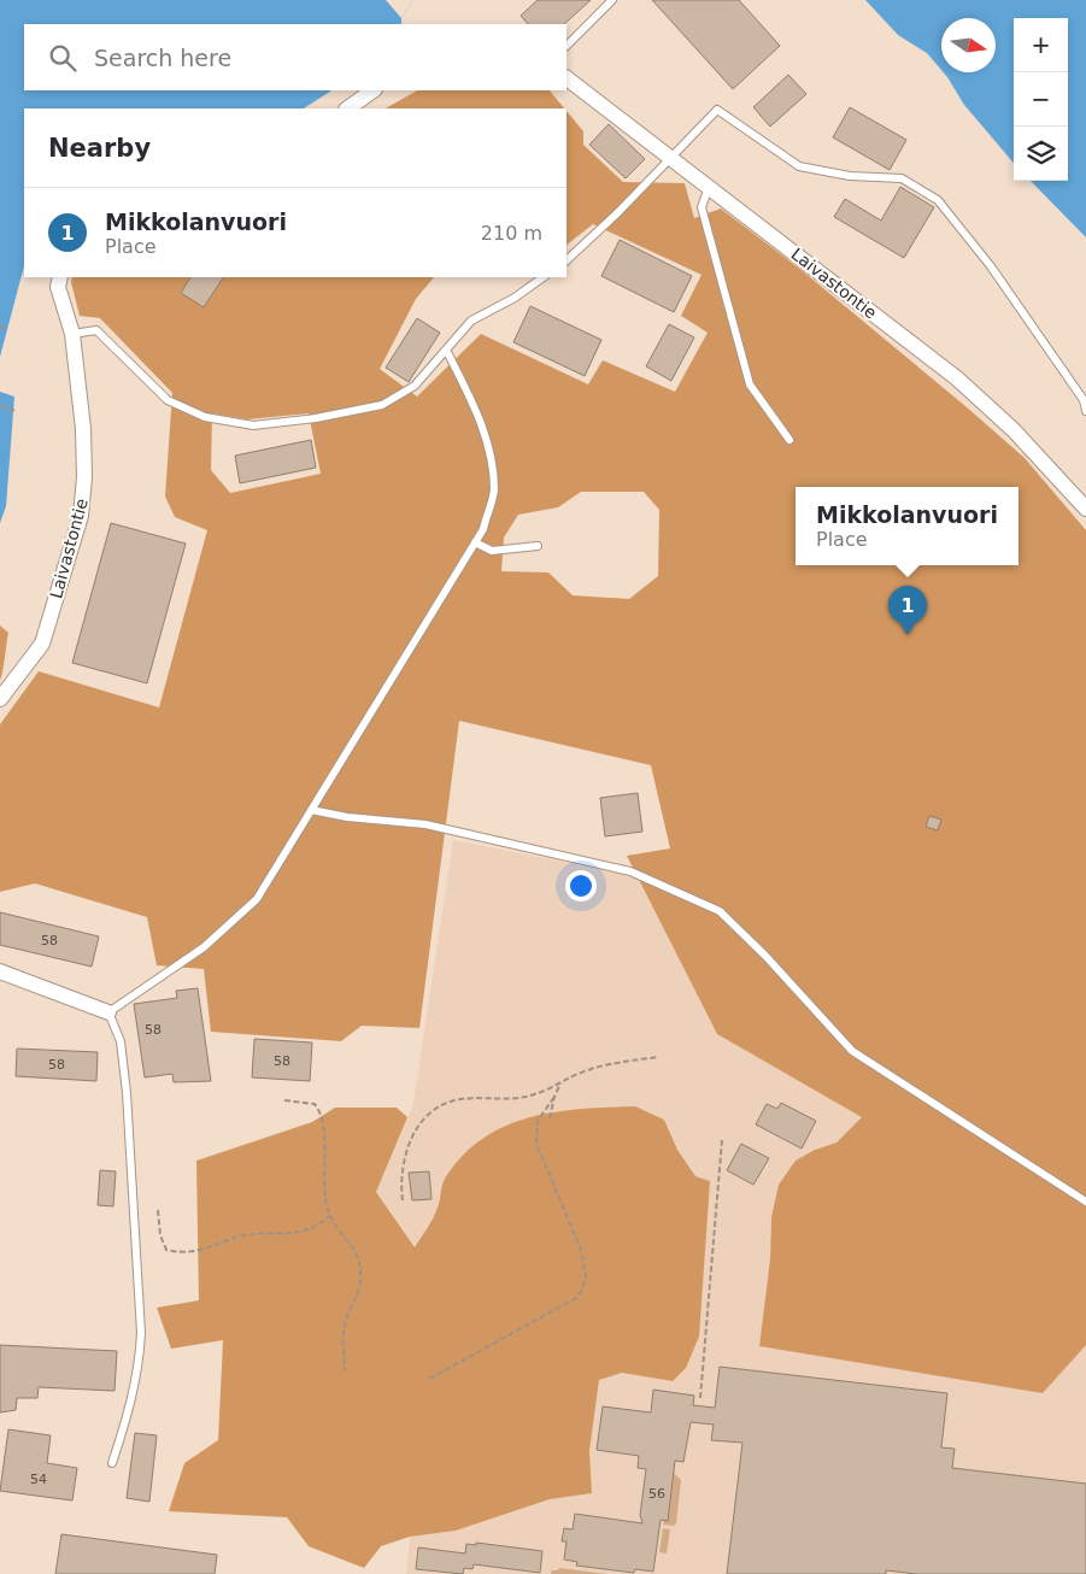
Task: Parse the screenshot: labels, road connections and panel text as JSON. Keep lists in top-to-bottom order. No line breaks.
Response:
{"streets":{"street":["Laivastontie"]},"house_numbers":["58","58","58","58","54","56"],"north":"right","page":{"map_buttons":["+","−"],"search":"Search here","heading":"Nearby","list":[{"mark":"1","name":"Mikkolanvuori","note":"Place","value":"210 m"}],"popup":["Mikkolanvuori","Place"],"pins":"1"}}
